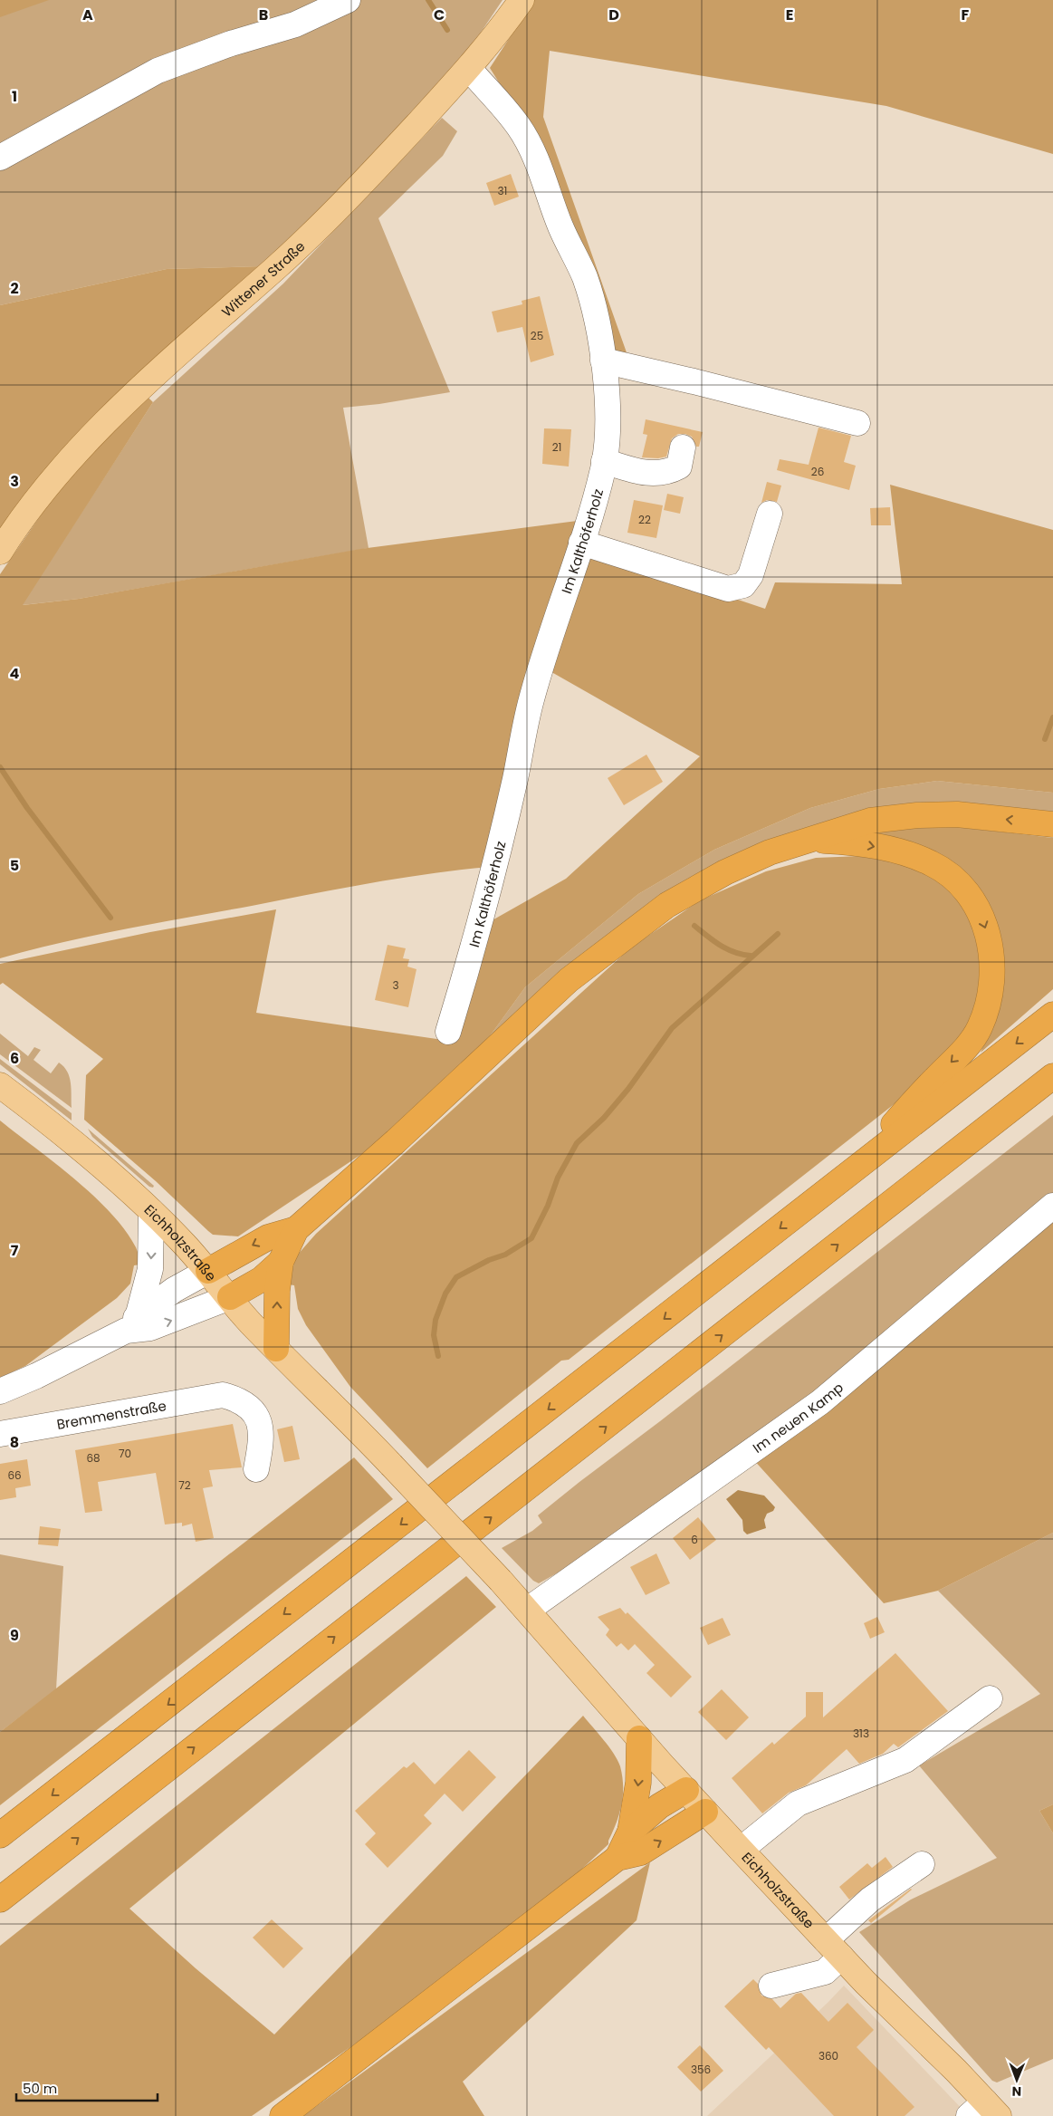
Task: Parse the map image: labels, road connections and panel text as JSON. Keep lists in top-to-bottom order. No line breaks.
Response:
{"streets":{"main road":["Wittener Straße","Eichholzstraße"],"street":["Im Kalthöferholz","Bremmenstraße","Im neuen Kamp"]},"crossings":[["Wittener Straße","Im Kalthöferholz"],["Eichholzstraße","Im neuen Kamp"]],"house_numbers":["31","25","21","26","22","3","70","68","66","72","6","313","360","356"],"scale_bar":"50 m","north":"bottom","grid":{"columns":["A","B","C","D","E","F"],"rows":["1","2","3","4","5","6","7","8","9"]}}
